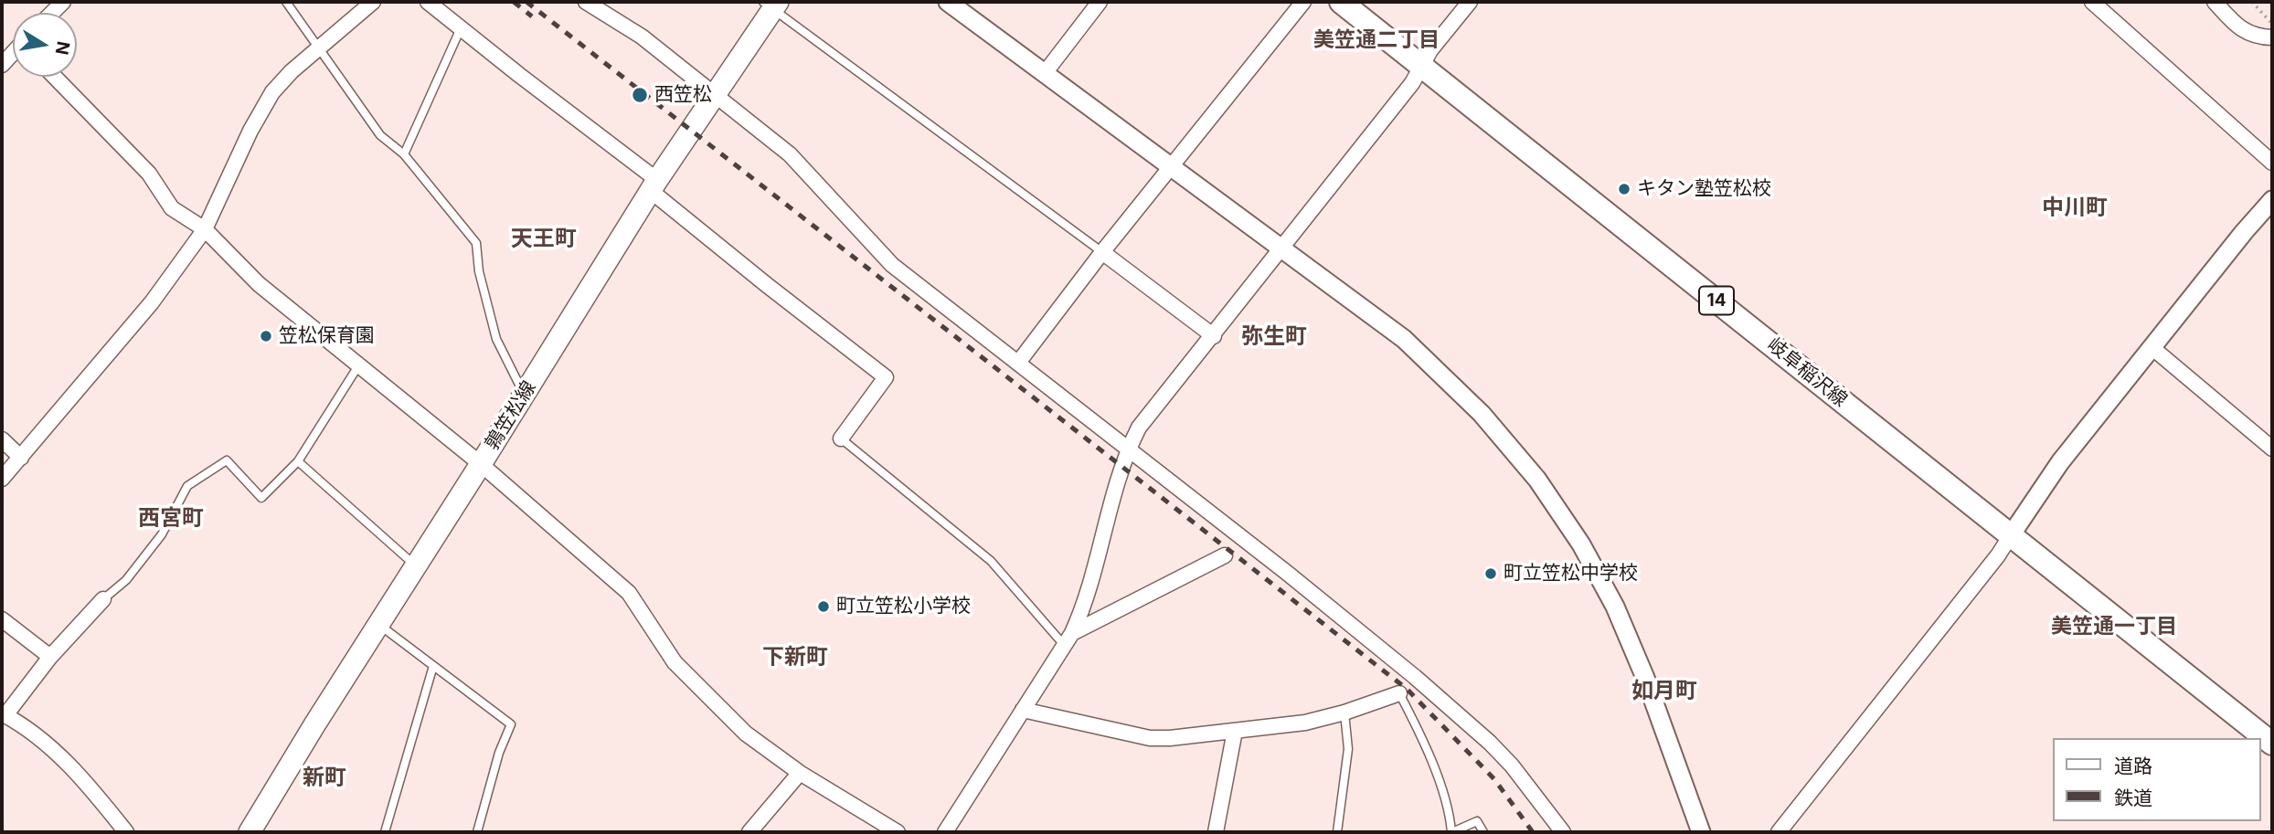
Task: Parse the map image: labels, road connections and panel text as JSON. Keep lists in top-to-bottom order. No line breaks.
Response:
{"streets":{"main road":["14","岐阜稲沢線","鶉笠松線"]},"districts":["美笠通二丁目","中川町","天王町","弥生町","西宮町","美笠通一丁目","下新町","如月町","新町"],"places":["西笠松","キタン塾笠松校","笠松保育園","町立笠松中学校","町立笠松小学校"],"legend":["道路","鉄道"],"north":"right"}
